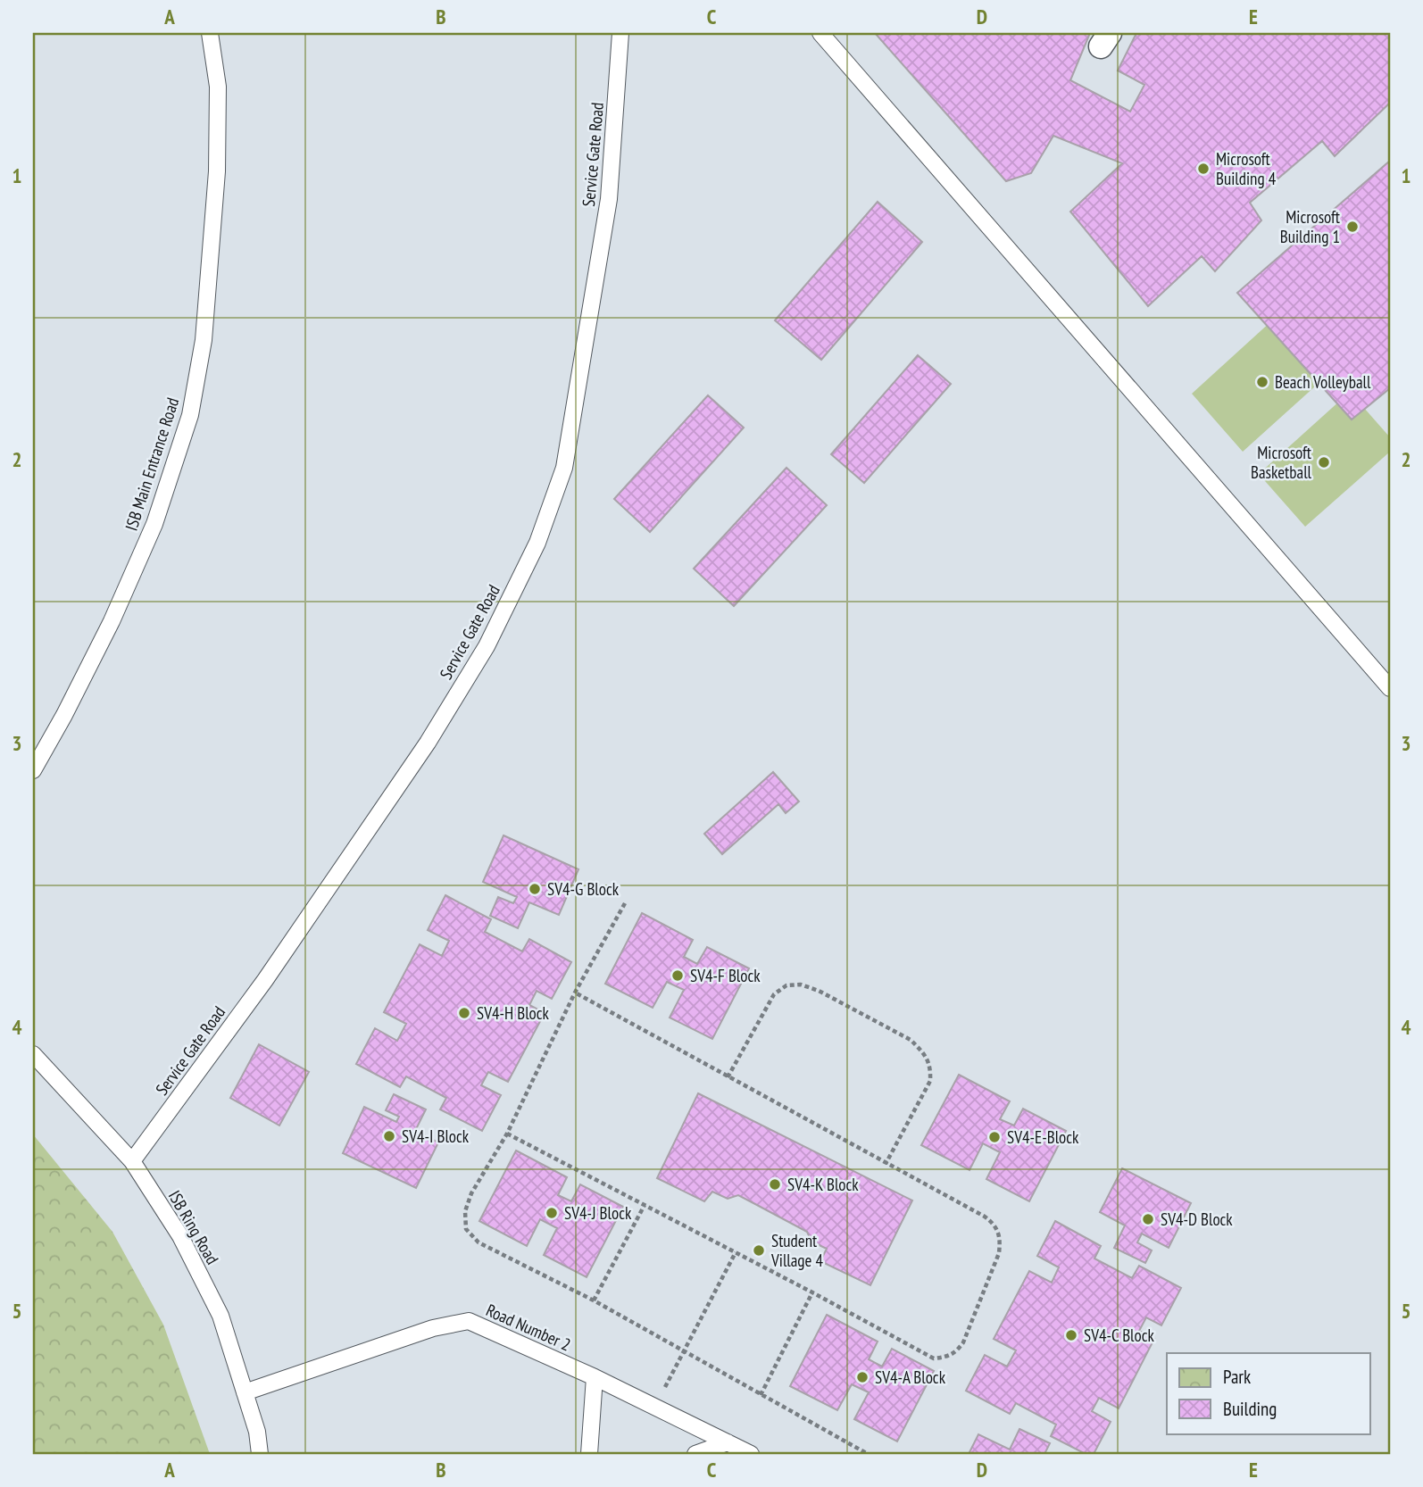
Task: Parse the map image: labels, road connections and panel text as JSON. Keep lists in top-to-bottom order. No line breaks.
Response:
{"streets":{"lane":["Service Gate Road","ISB Main Entrance Road","ISB Ring Road","Road Number 2"]},"crossings":[["Service Gate Road","ISB Ring Road"],["ISB Ring Road","Road Number 2"]],"places":["Microsoft Building 4","Microsoft Building 1","Beach Volleyball","Microsoft Basketball","SV4-G Block","SV4-F Block","SV4-H Block","SV4-I Block","SV4-E-Block","SV4-K Block","SV4-J Block","SV4-D Block","Student Village 4","SV4-C Block","SV4-A Block"],"legend":["Park","Building"],"grid":{"columns":["A","B","C","D","E"],"rows":["1","2","3","4","5"]}}
